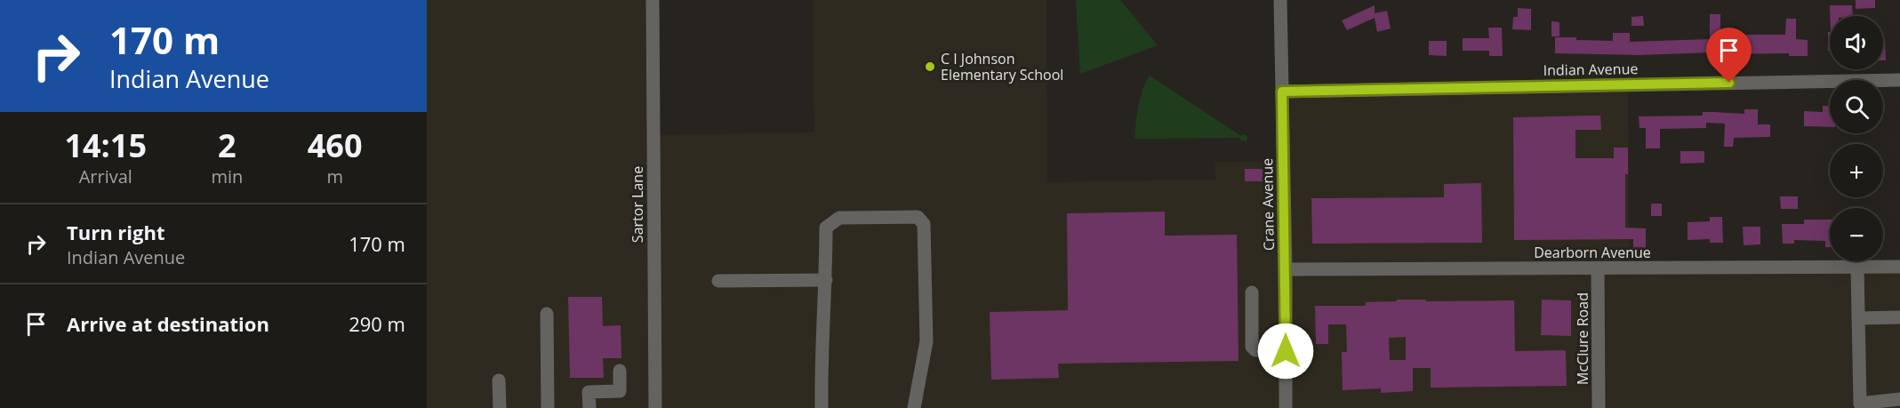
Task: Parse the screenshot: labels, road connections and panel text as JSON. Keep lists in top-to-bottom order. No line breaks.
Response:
{"streets":{"street":["Indian Avenue","Sartor Lane","Crane Avenue","Dearborn Avenue","McClure Road"]},"crossings":[["Indian Avenue","Crane Avenue"],["Crane Avenue","Dearborn Avenue"],["Dearborn Avenue","McClure Road"]],"places":["C I Johnson Elementary School"],"page":{"turn":["170 m","Indian Avenue"],"map_buttons":["+","−"],"eta":["14:15","Arrival","2","min","460","m"],"list":[{"name":"Turn right","note":"Indian Avenue","value":"170 m"},{"name":"Arrive at destination","value":"290 m"}]}}
